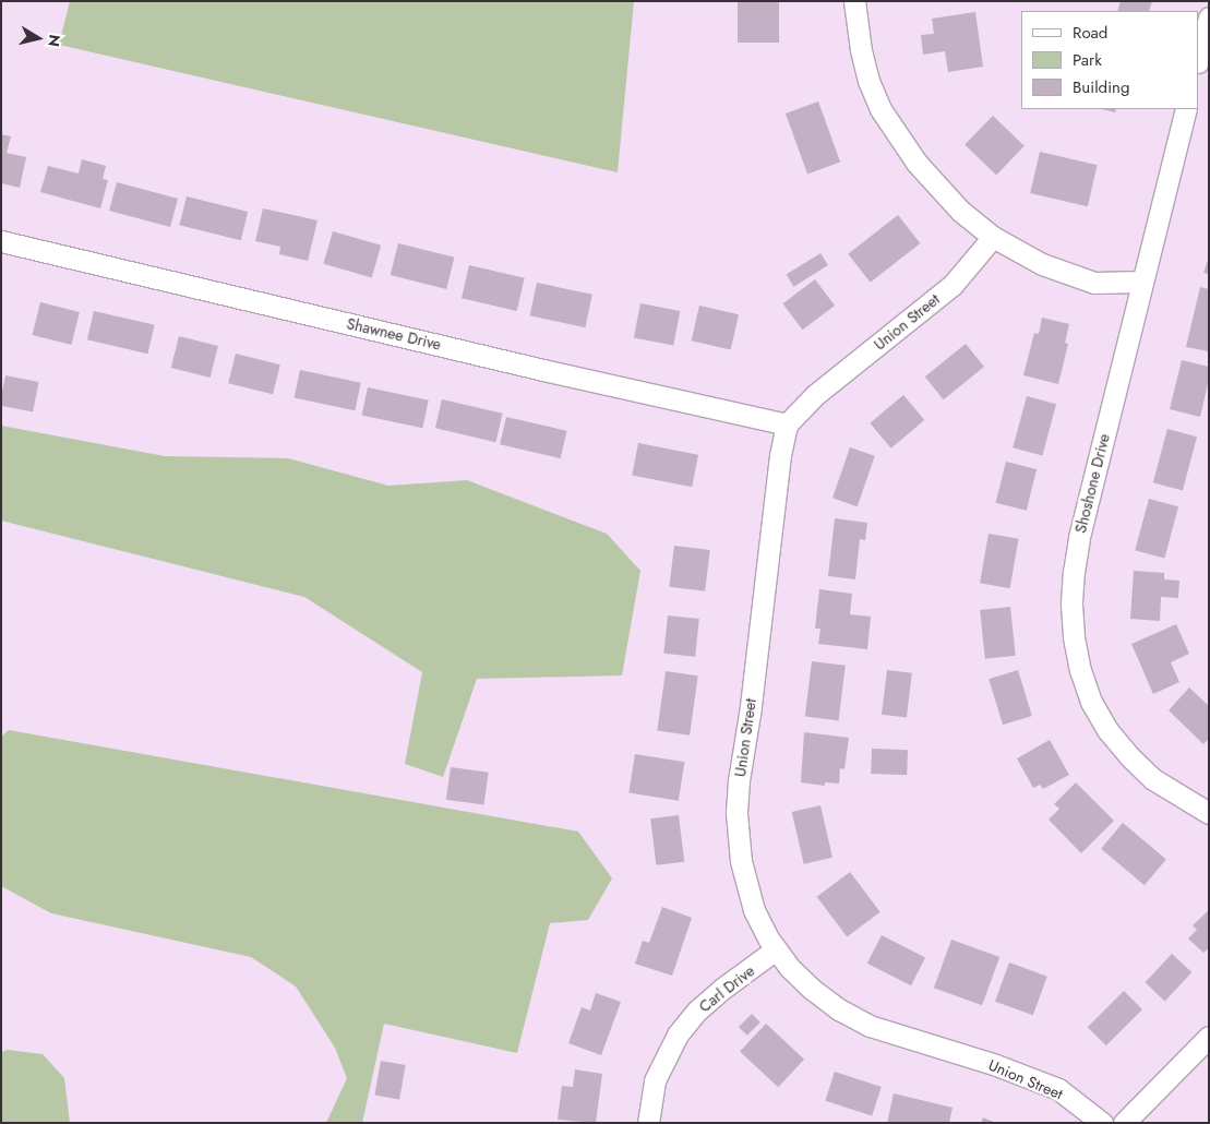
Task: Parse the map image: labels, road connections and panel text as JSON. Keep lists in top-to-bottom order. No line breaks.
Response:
{"streets":{"street":["Union Street","Shawnee Drive","Shoshone Drive","Carl Drive"]},"crossings":[["Union Street","Shawnee Drive"],["Union Street","Carl Drive"]],"legend":["Road","Park","Building"],"north":"right"}
